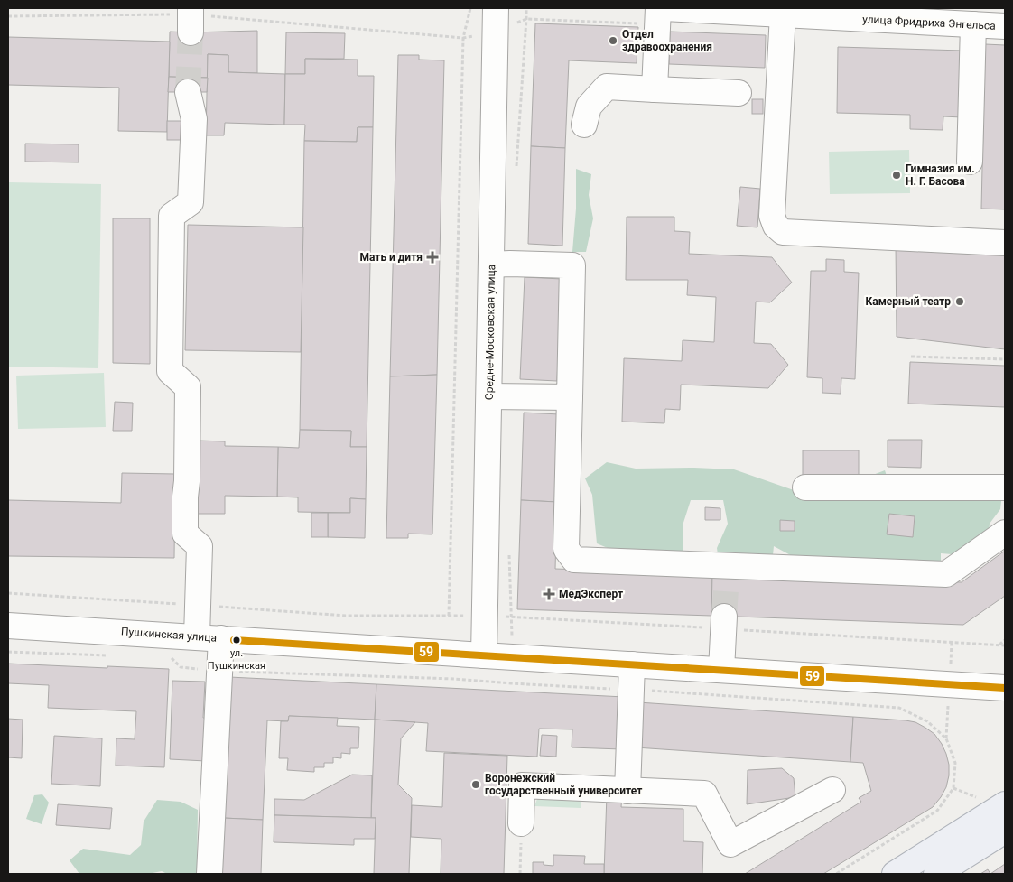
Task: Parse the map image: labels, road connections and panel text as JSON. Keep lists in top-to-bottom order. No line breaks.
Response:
{"streets":{"street":["улица Фридриха Энгельса","Средне-Московская улица","Пушкинская улица"]},"crossings":[["Средне-Московская улица","Пушкинская улица"]],"places":{"other":["Отдел здравоохранения","Гимназия им. Н. Г. Басова","Камерный театр","ул. Пушкинская","Воронежский государственный университет"],"health":["Мать и дитя","МедЭксперт"]},"lines":["transit line 59"]}
